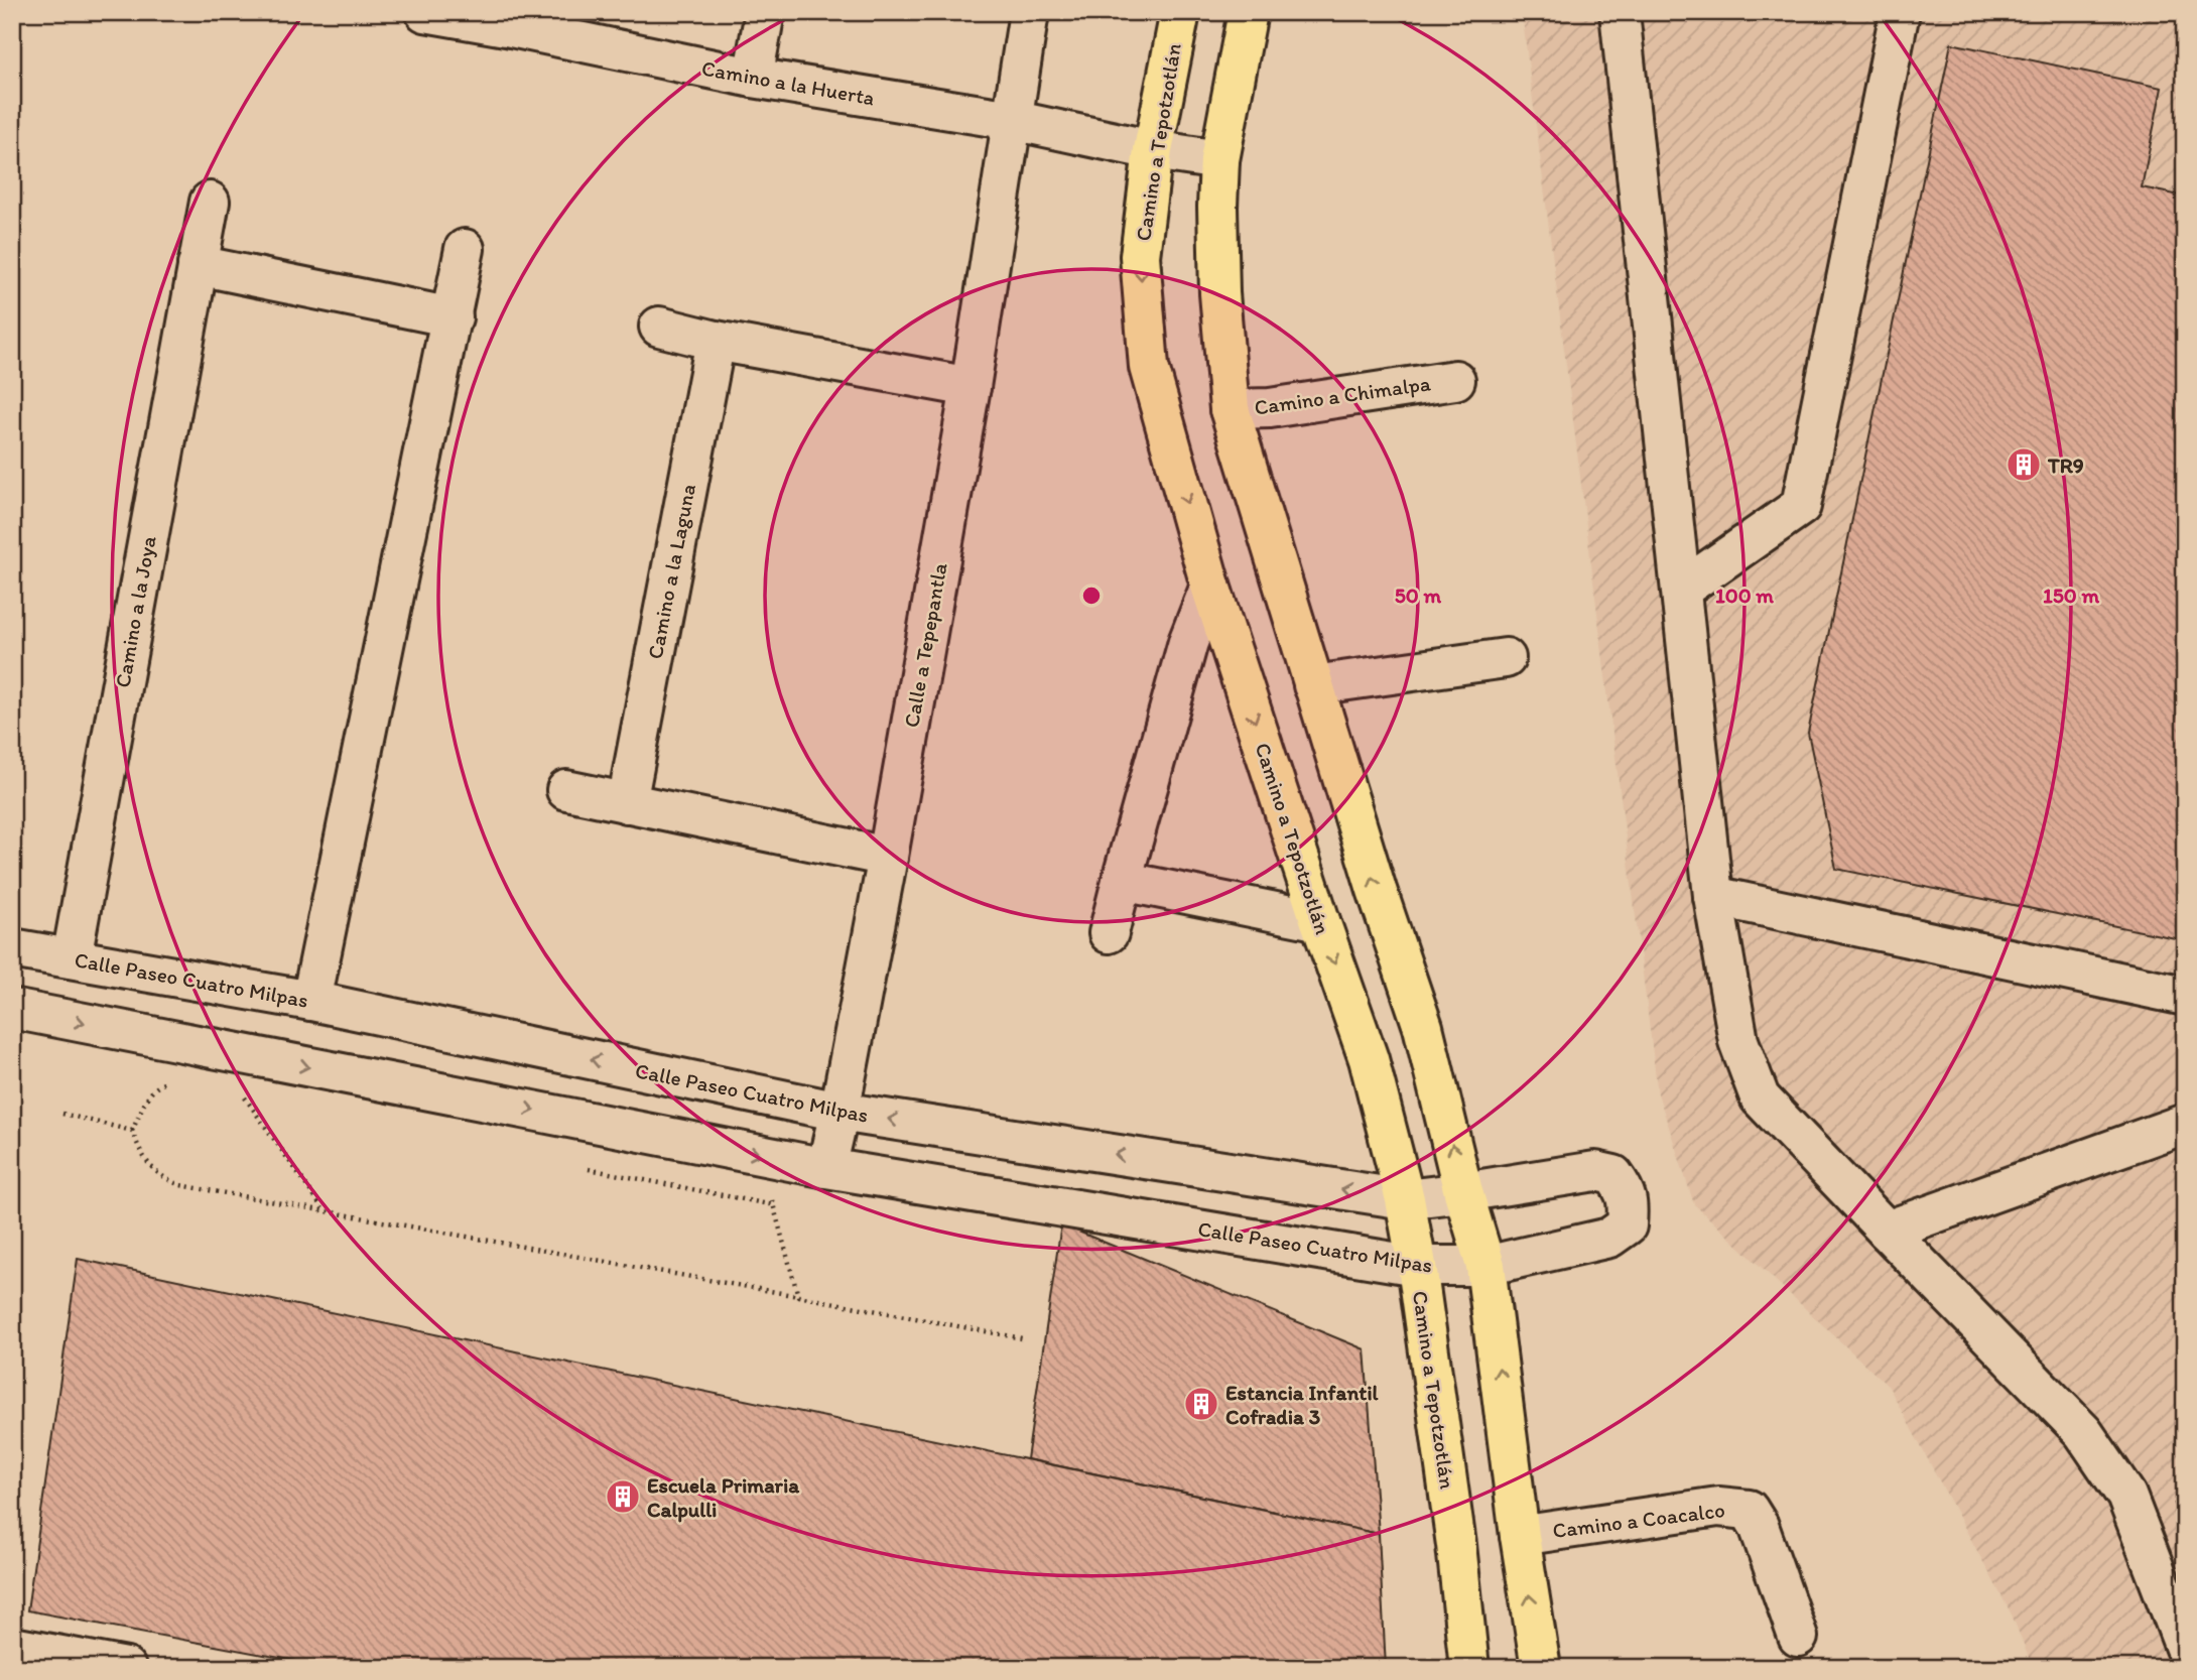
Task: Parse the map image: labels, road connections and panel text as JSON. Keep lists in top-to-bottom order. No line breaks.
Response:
{"streets":{"main road":["Camino a Tepotzotlán"],"street":["Camino a la Huerta","Camino a Chimalpa","Camino a la Laguna","Camino a la Joya","Calle a Tepepantla","Calle Paseo Cuatro Milpas","Camino a Coacalco"]},"crossings":[["Camino a la Huerta","Camino a Tepotzotlán"],["Camino a la Huerta","Calle a Tepepantla"],["Camino a Tepotzotlán","Calle Paseo Cuatro Milpas"],["Camino a la Joya","Calle Paseo Cuatro Milpas"],["Calle a Tepepantla","Calle Paseo Cuatro Milpas"]],"places":{"building":["TR9","Estancia Infantil Cofradia 3","Escuela Primaria Calpulli"]},"rings":["50 m","100 m","150 m"]}
